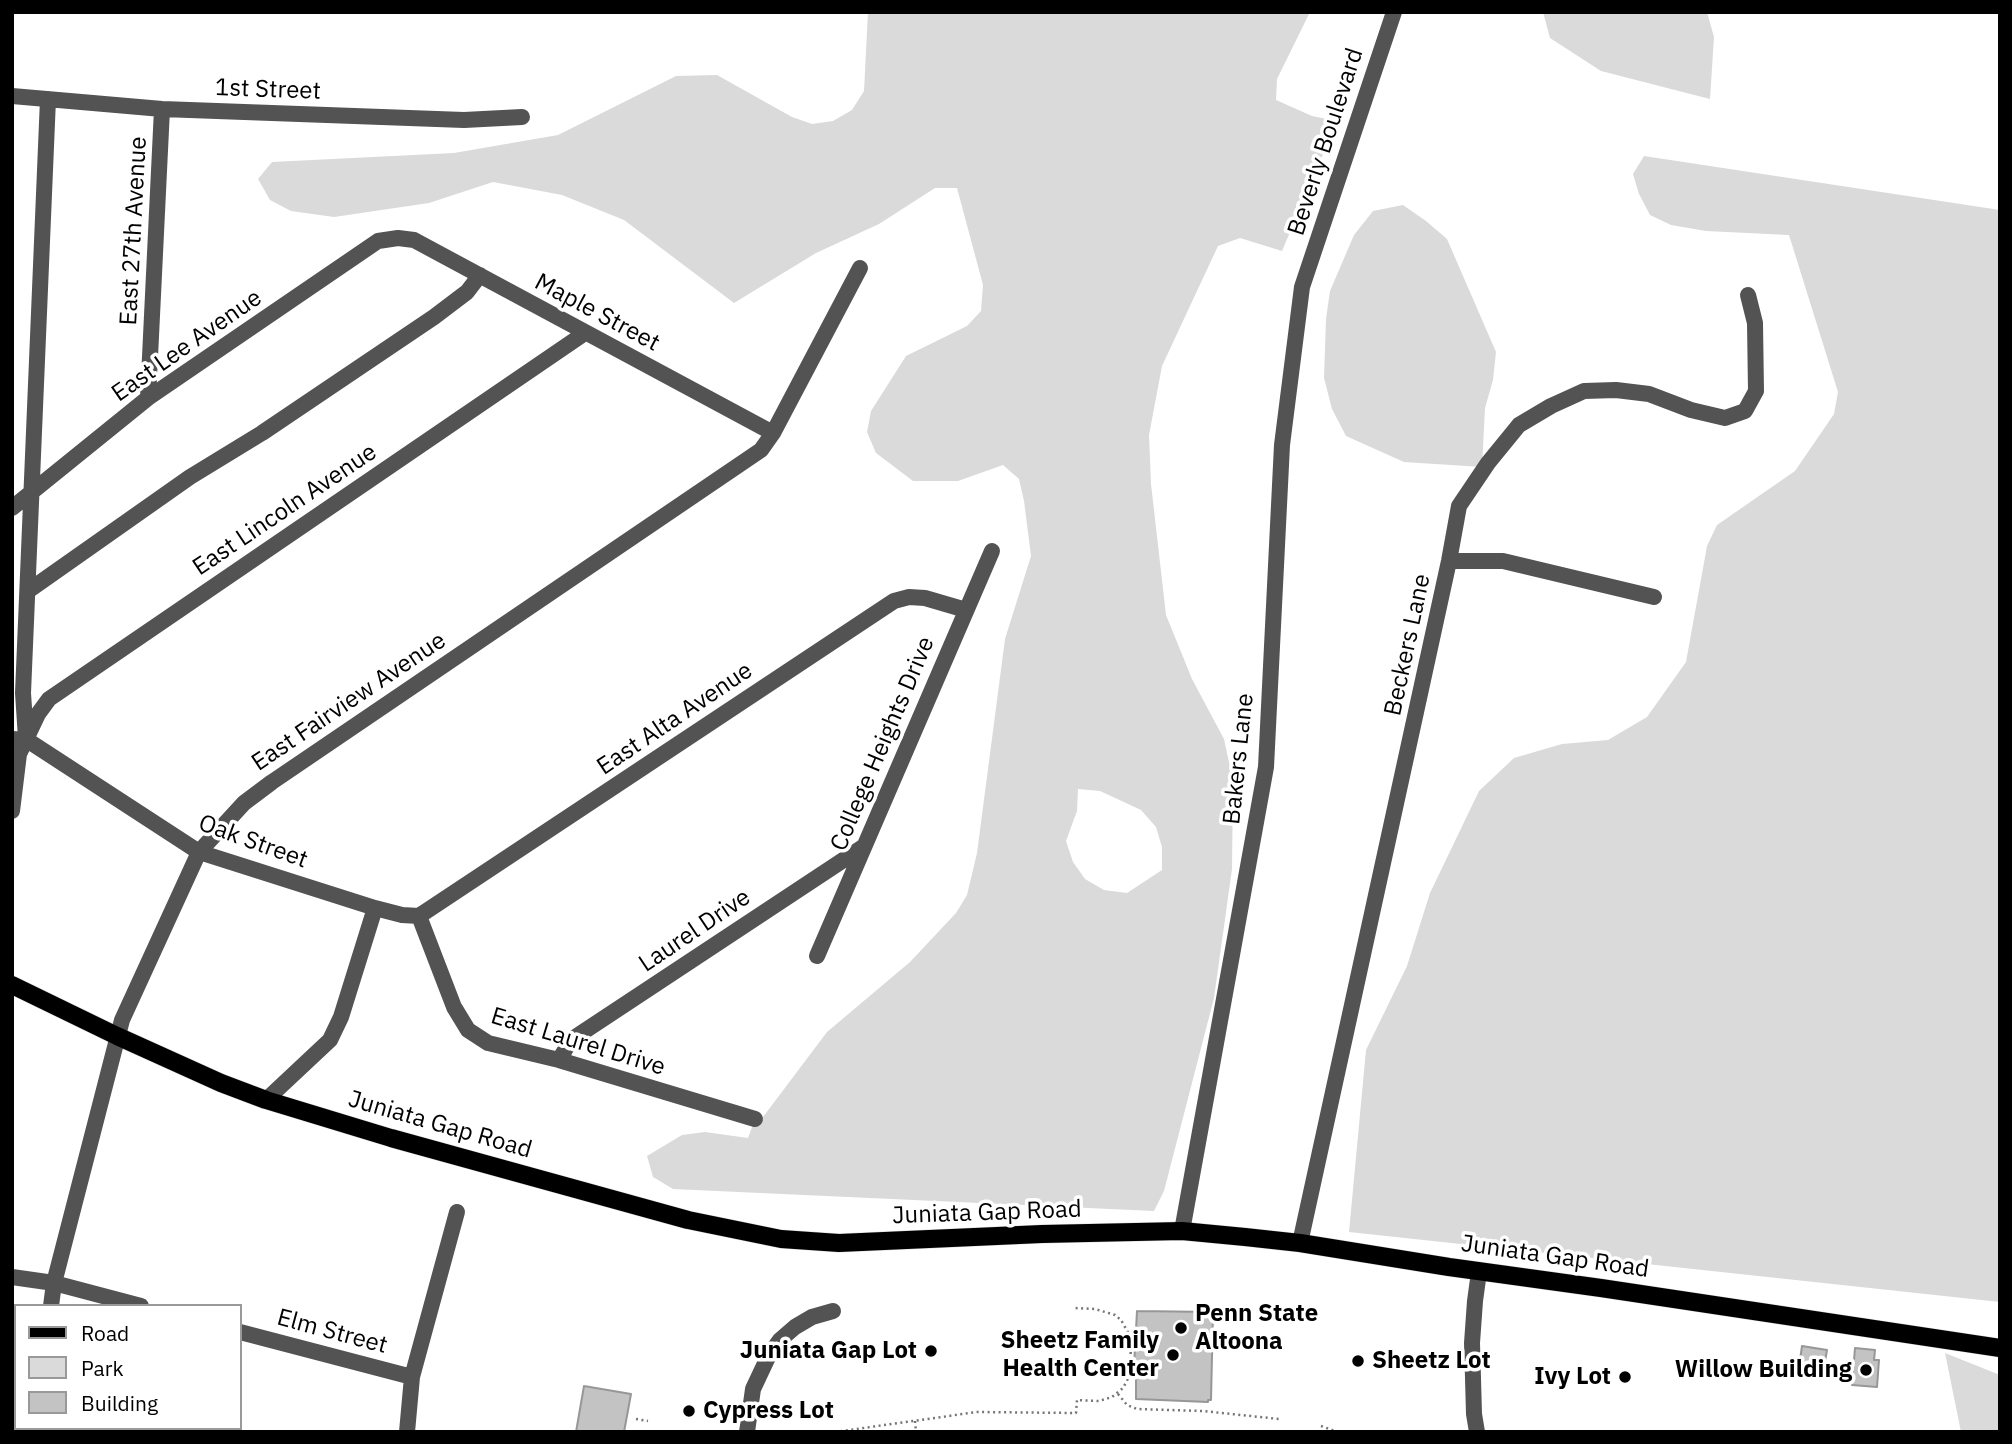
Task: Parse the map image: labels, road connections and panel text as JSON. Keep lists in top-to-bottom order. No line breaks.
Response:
{"streets":{"main road":["Juniata Gap Road"],"street":["1st Street","Beverly Boulevard","East 27th Avenue","Maple Street","East Lee Avenue","East Lincoln Avenue","Beckers Lane","East Fairview Avenue","East Alta Avenue","College Heights Drive","Bakers Lane","Oak Street","Laurel Drive","East Laurel Drive","Elm Street"]},"crossings":[["1st Street","East 27th Avenue"],["Beverly Boulevard","Bakers Lane"],["East 27th Avenue","East Lee Avenue"],["Maple Street","East Lee Avenue"],["Maple Street","East Lincoln Avenue"],["Maple Street","East Fairview Avenue"],["East Lincoln Avenue","Oak Street"],["Beckers Lane","Juniata Gap Road"],["East Fairview Avenue","Oak Street"],["East Fairview Avenue","Juniata Gap Road"],["East Alta Avenue","College Heights Drive"],["East Alta Avenue","Oak Street"],["East Alta Avenue","East Laurel Drive"],["College Heights Drive","Laurel Drive"],["Bakers Lane","Juniata Gap Road"],["Oak Street","East Laurel Drive"],["Laurel Drive","East Laurel Drive"]],"places":["Penn State Altoona","Juniata Gap Lot","Sheetz Family Health Center","Sheetz Lot","Willow Building","Ivy Lot","Cypress Lot"],"legend":["Road","Park","Building"]}
